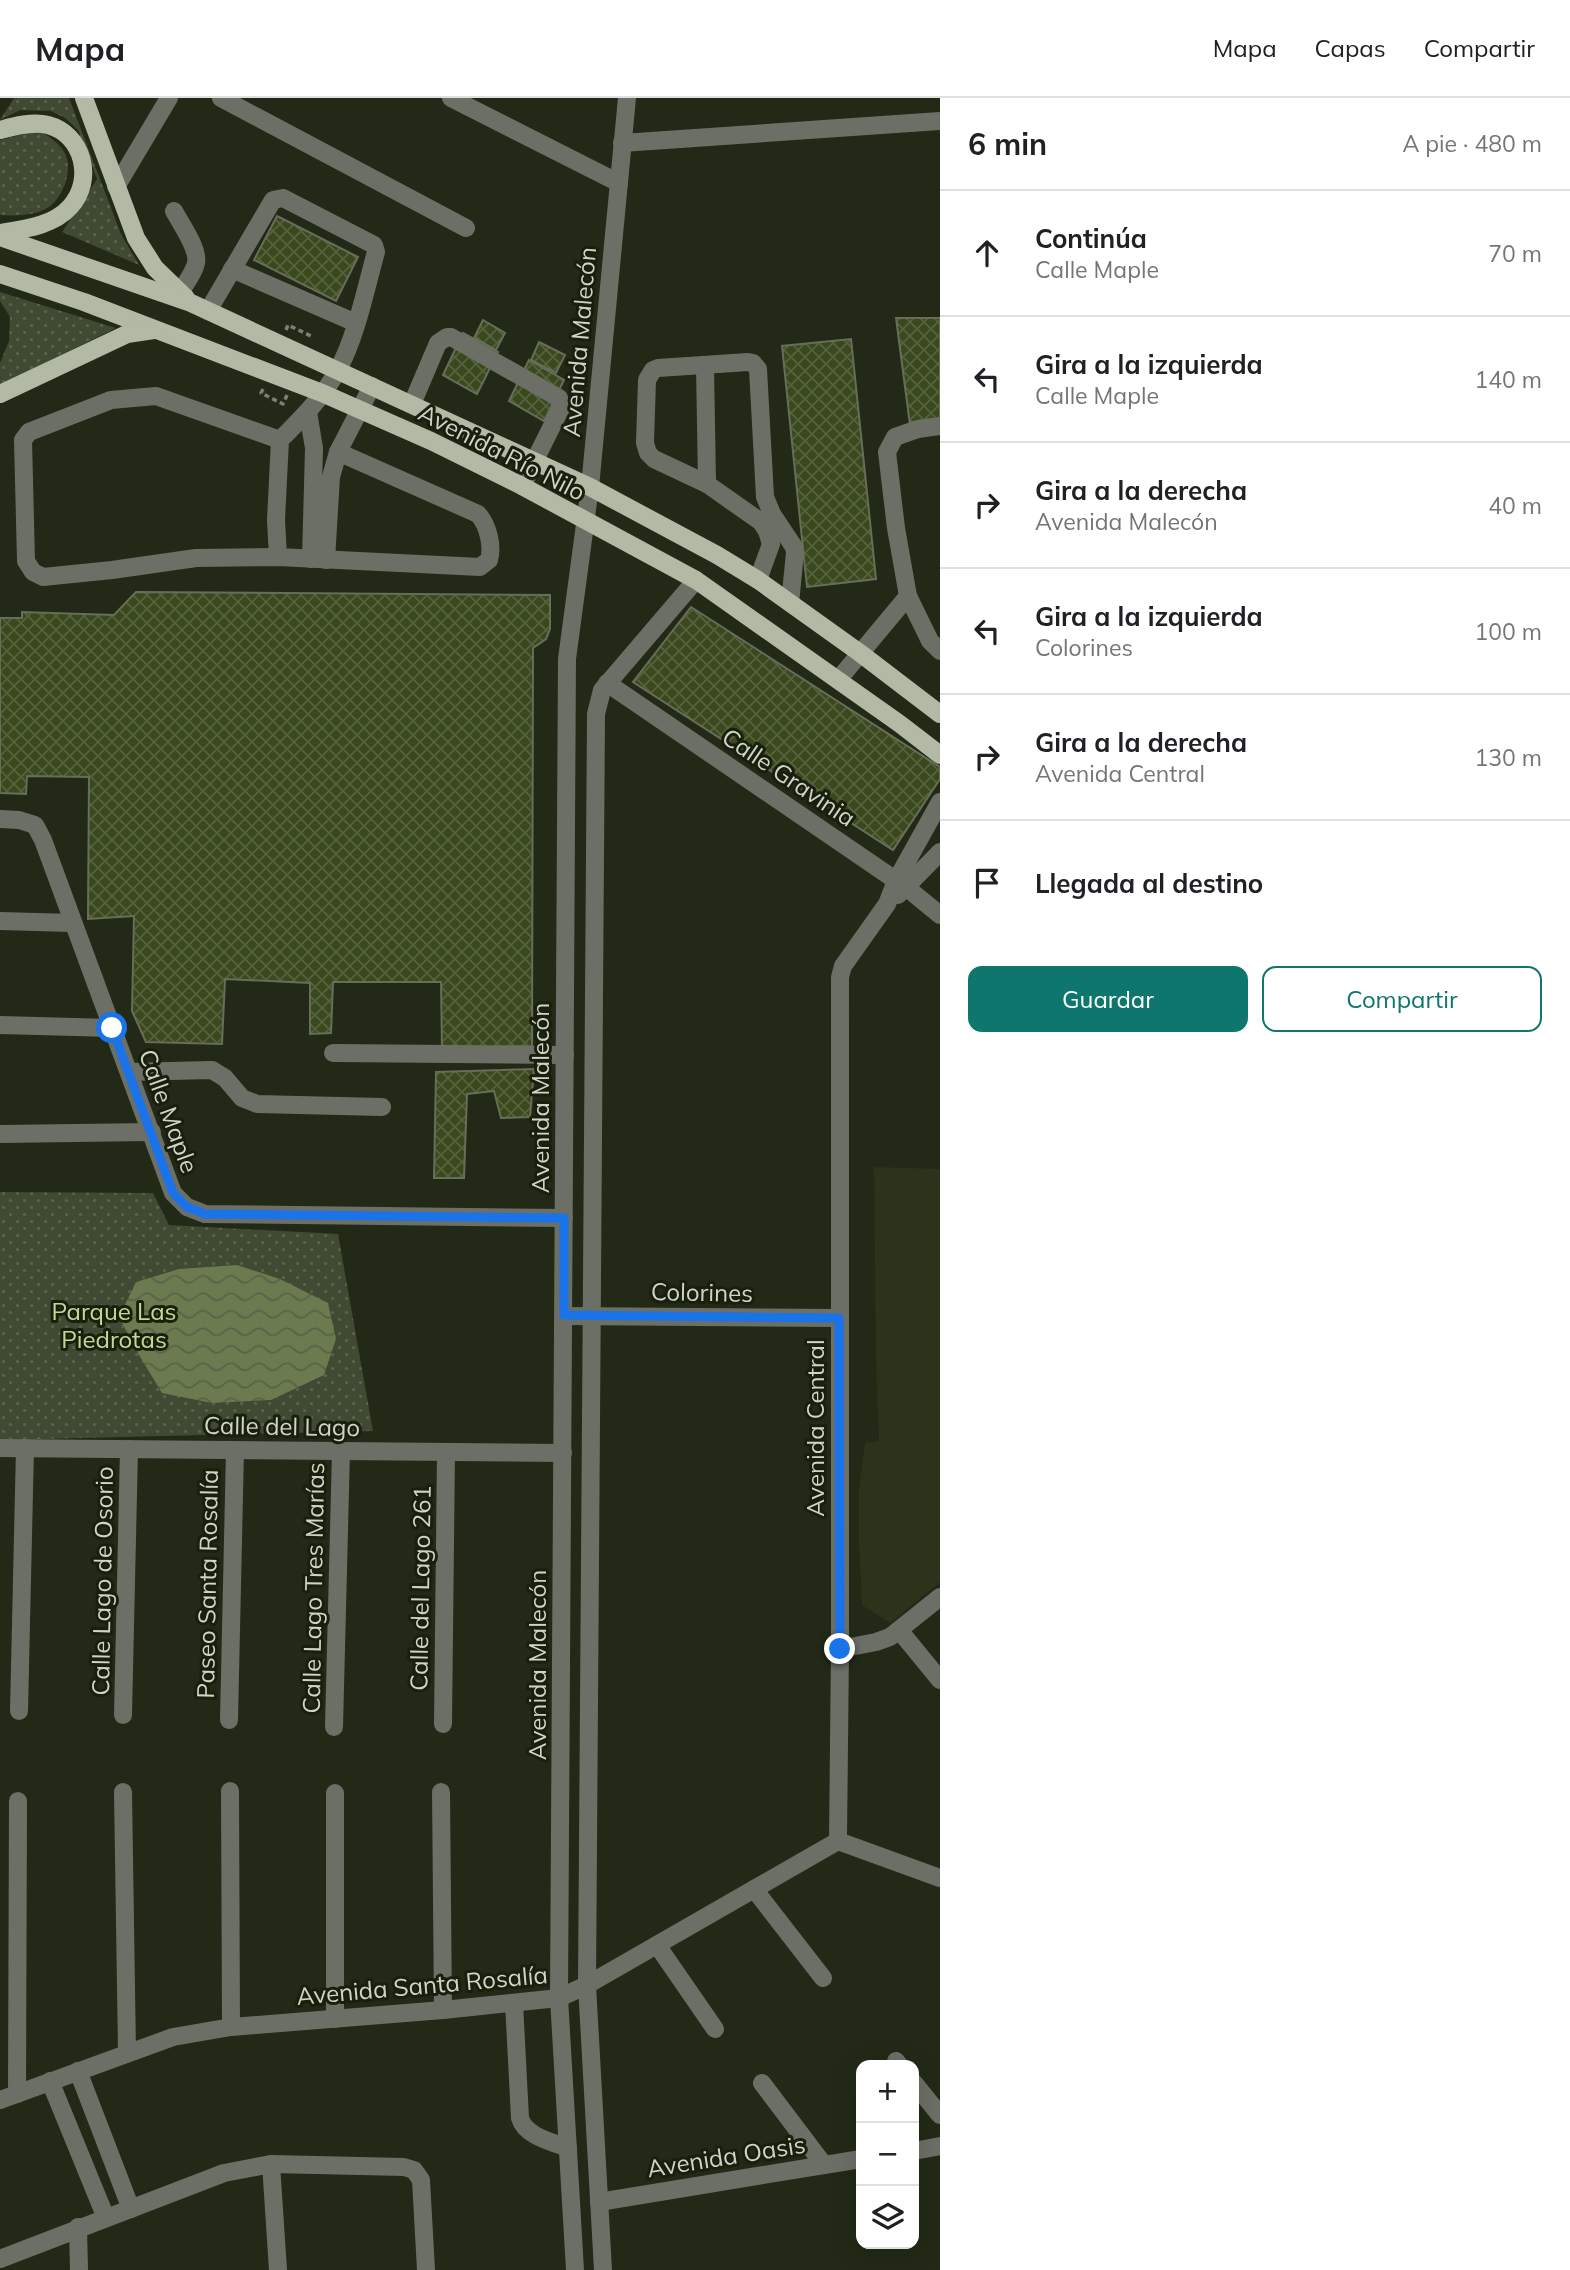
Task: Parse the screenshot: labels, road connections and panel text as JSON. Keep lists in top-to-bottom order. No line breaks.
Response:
{"streets":{"main road":["Avenida Río Nilo"],"street":["Avenida Malecón","Calle Gravinia","Calle Maple","Colorines","Calle del Lago","Avenida Central","Calle Lago de Osorio","Paseo Santa Rosalía","Calle Lago Tres Marías","Calle del Lago 261","Avenida Santa Rosalía","Avenida Oasis"]},"crossings":[["Avenida Malecón","Avenida Río Nilo"],["Avenida Malecón","Calle Maple"],["Avenida Malecón","Colorines"],["Avenida Malecón","Calle del Lago"],["Avenida Malecón","Avenida Santa Rosalía"],["Calle Gravinia","Avenida Central"],["Colorines","Avenida Central"],["Calle del Lago","Calle Lago de Osorio"],["Calle del Lago","Paseo Santa Rosalía"],["Calle del Lago","Calle Lago Tres Marías"],["Calle del Lago","Calle del Lago 261"],["Avenida Central","Avenida Santa Rosalía"]],"parks":["Parque Las Piedrotas"],"page":{"header":"Mapa","nav":["Mapa","Capas","Compartir"],"heading":["6 min","A pie · 480 m"],"list":[["Continúa","Calle Maple","70 m"],["Gira a la izquierda","Calle Maple","140 m"],["Gira a la derecha","Avenida Malecón","40 m"],["Gira a la izquierda","Colorines","100 m"],["Gira a la derecha","Avenida Central","130 m"],"Llegada al destino"],"buttons":["Guardar","Compartir"],"map_buttons":["+","−"]}}
